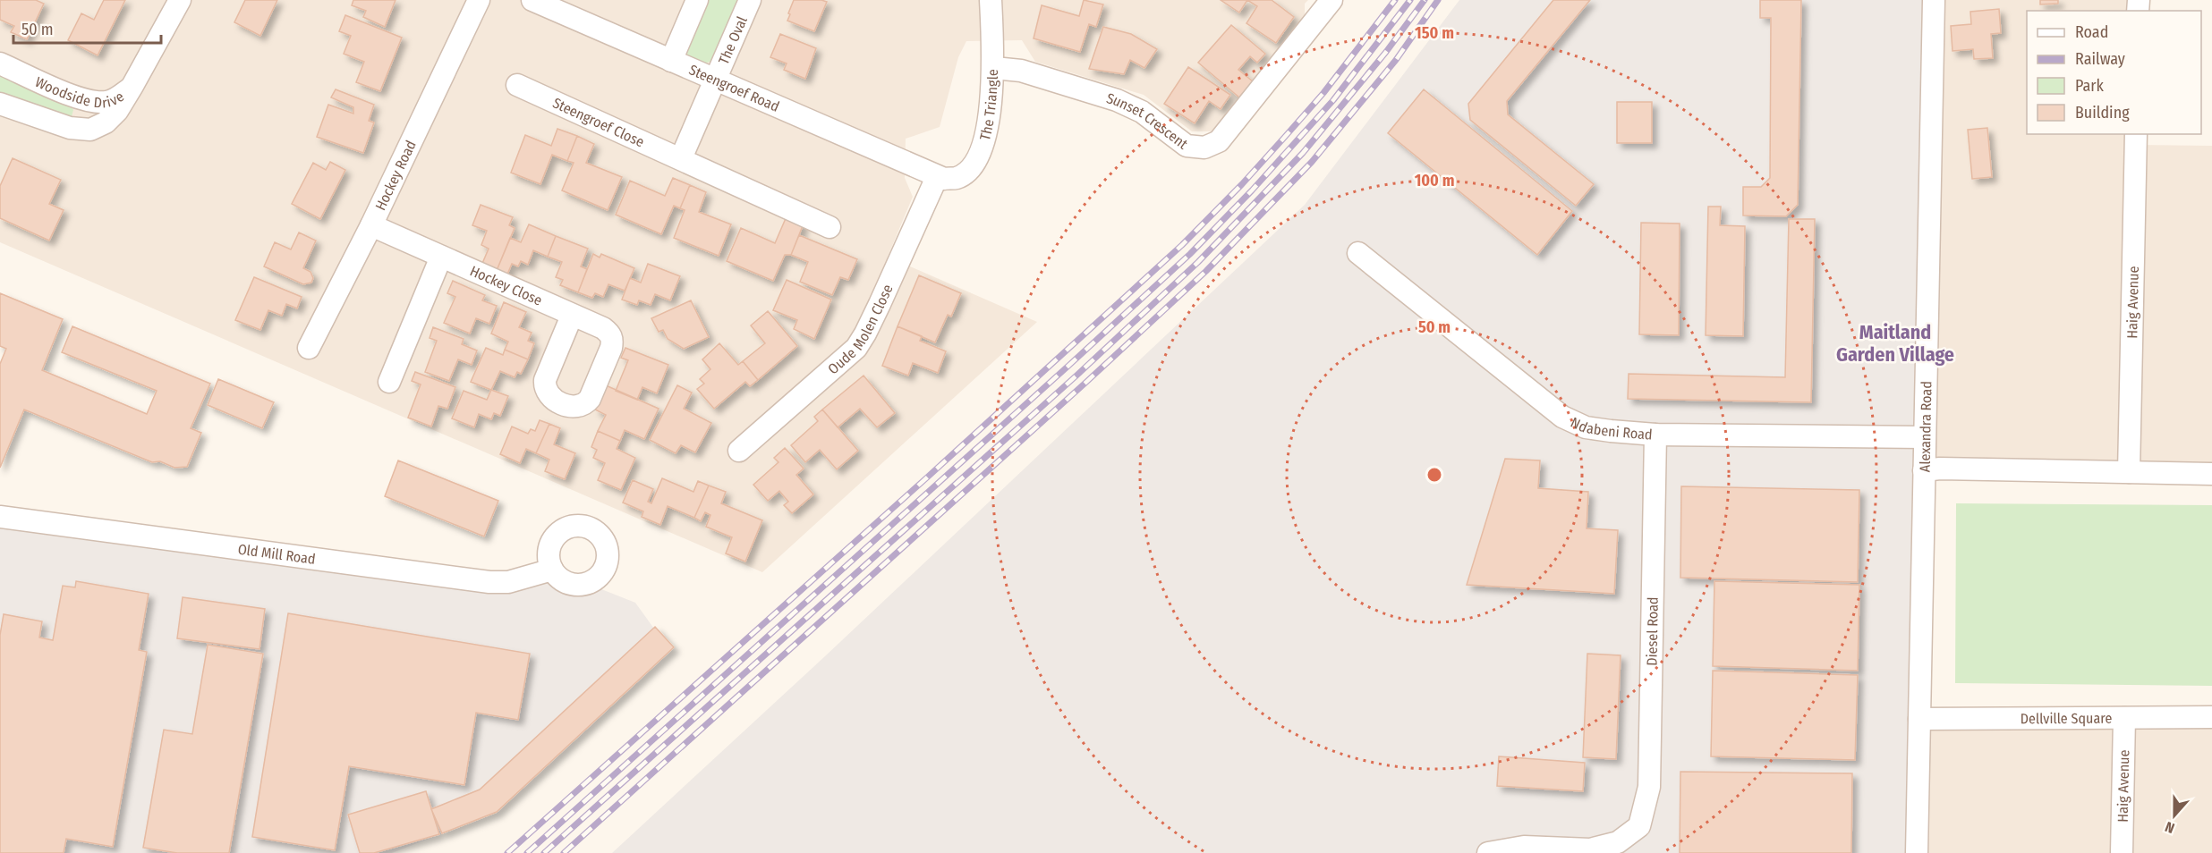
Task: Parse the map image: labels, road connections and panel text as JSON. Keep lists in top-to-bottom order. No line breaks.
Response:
{"streets":{"street":["The Oval","Woodside Drive","Steengroef Road","The Triangle","Sunset Crescent","Steengroef Close","Hockey Road","Hockey Close","Haig Avenue","Oude Molen Close","Ndabeni Road","Alexandra Road","Old Mill Road","Diesel Road","Dellville Square"]},"crossings":[["The Oval","Steengroef Road"],["Steengroef Road","The Triangle"],["Steengroef Road","Oude Molen Close"],["The Triangle","Sunset Crescent"],["The Triangle","Oude Molen Close"],["Hockey Road","Hockey Close"],["Haig Avenue","Dellville Square"],["Ndabeni Road","Alexandra Road"],["Ndabeni Road","Diesel Road"],["Alexandra Road","Dellville Square"]],"districts":["Maitland Garden Village"],"legend":["Road","Railway","Park","Building"],"scale_bar":"50 m","north":"bottom","rings":["150 m","100 m","50 m"]}
